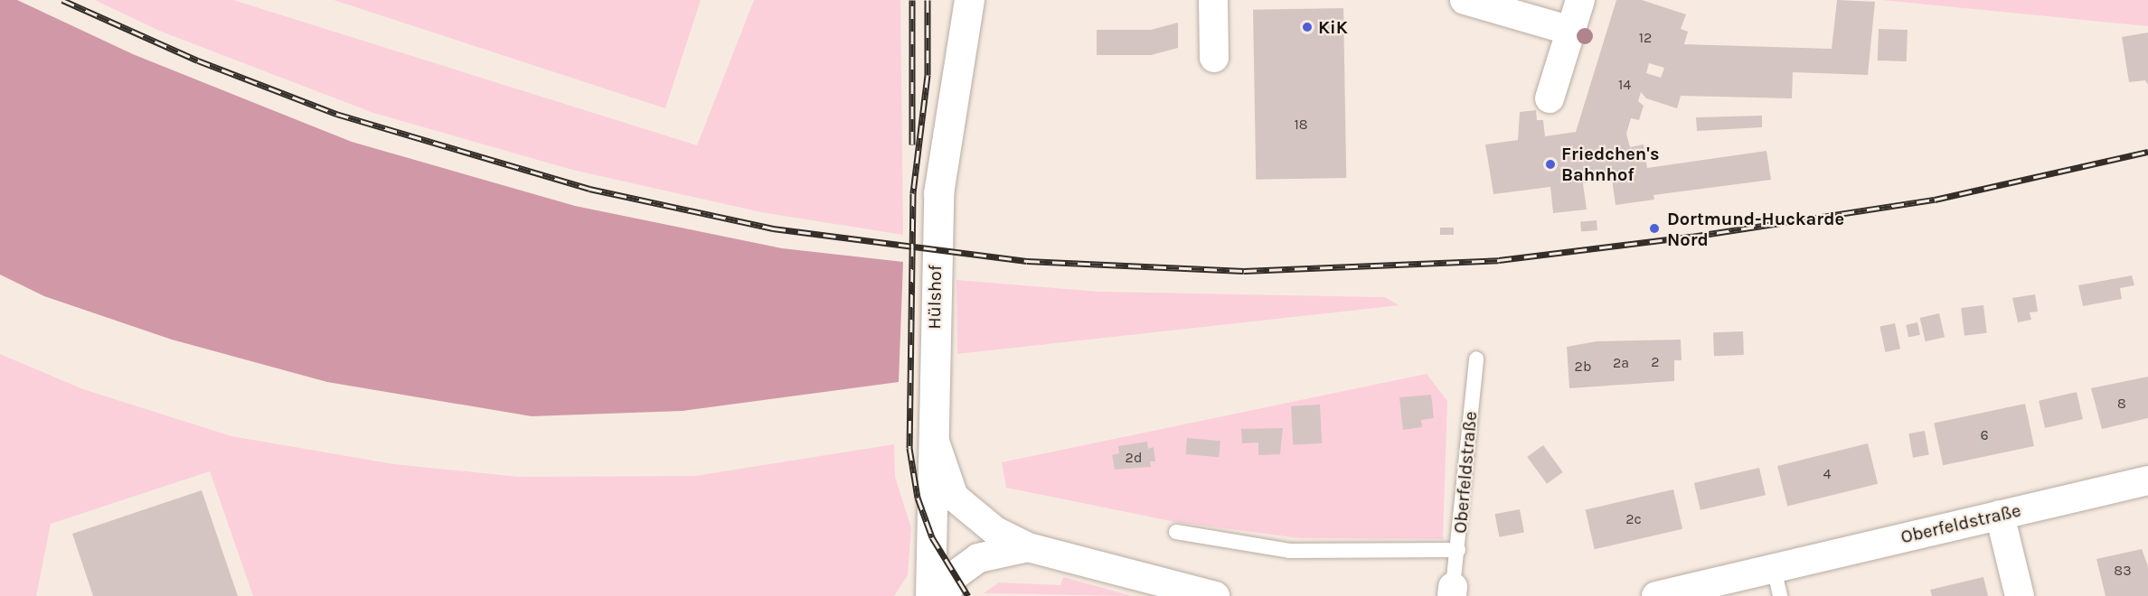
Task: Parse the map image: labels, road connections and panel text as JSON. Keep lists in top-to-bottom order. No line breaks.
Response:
{"streets":{"main road":["Hülshof"],"street":["Oberfeldstraße"]},"places":["KiK","Friedchen's Bahnhof","Dortmund-Huckarde Nord"],"house_numbers":["12","14","18","2","2a","2b","8","6","2d","4","2c","83"]}
